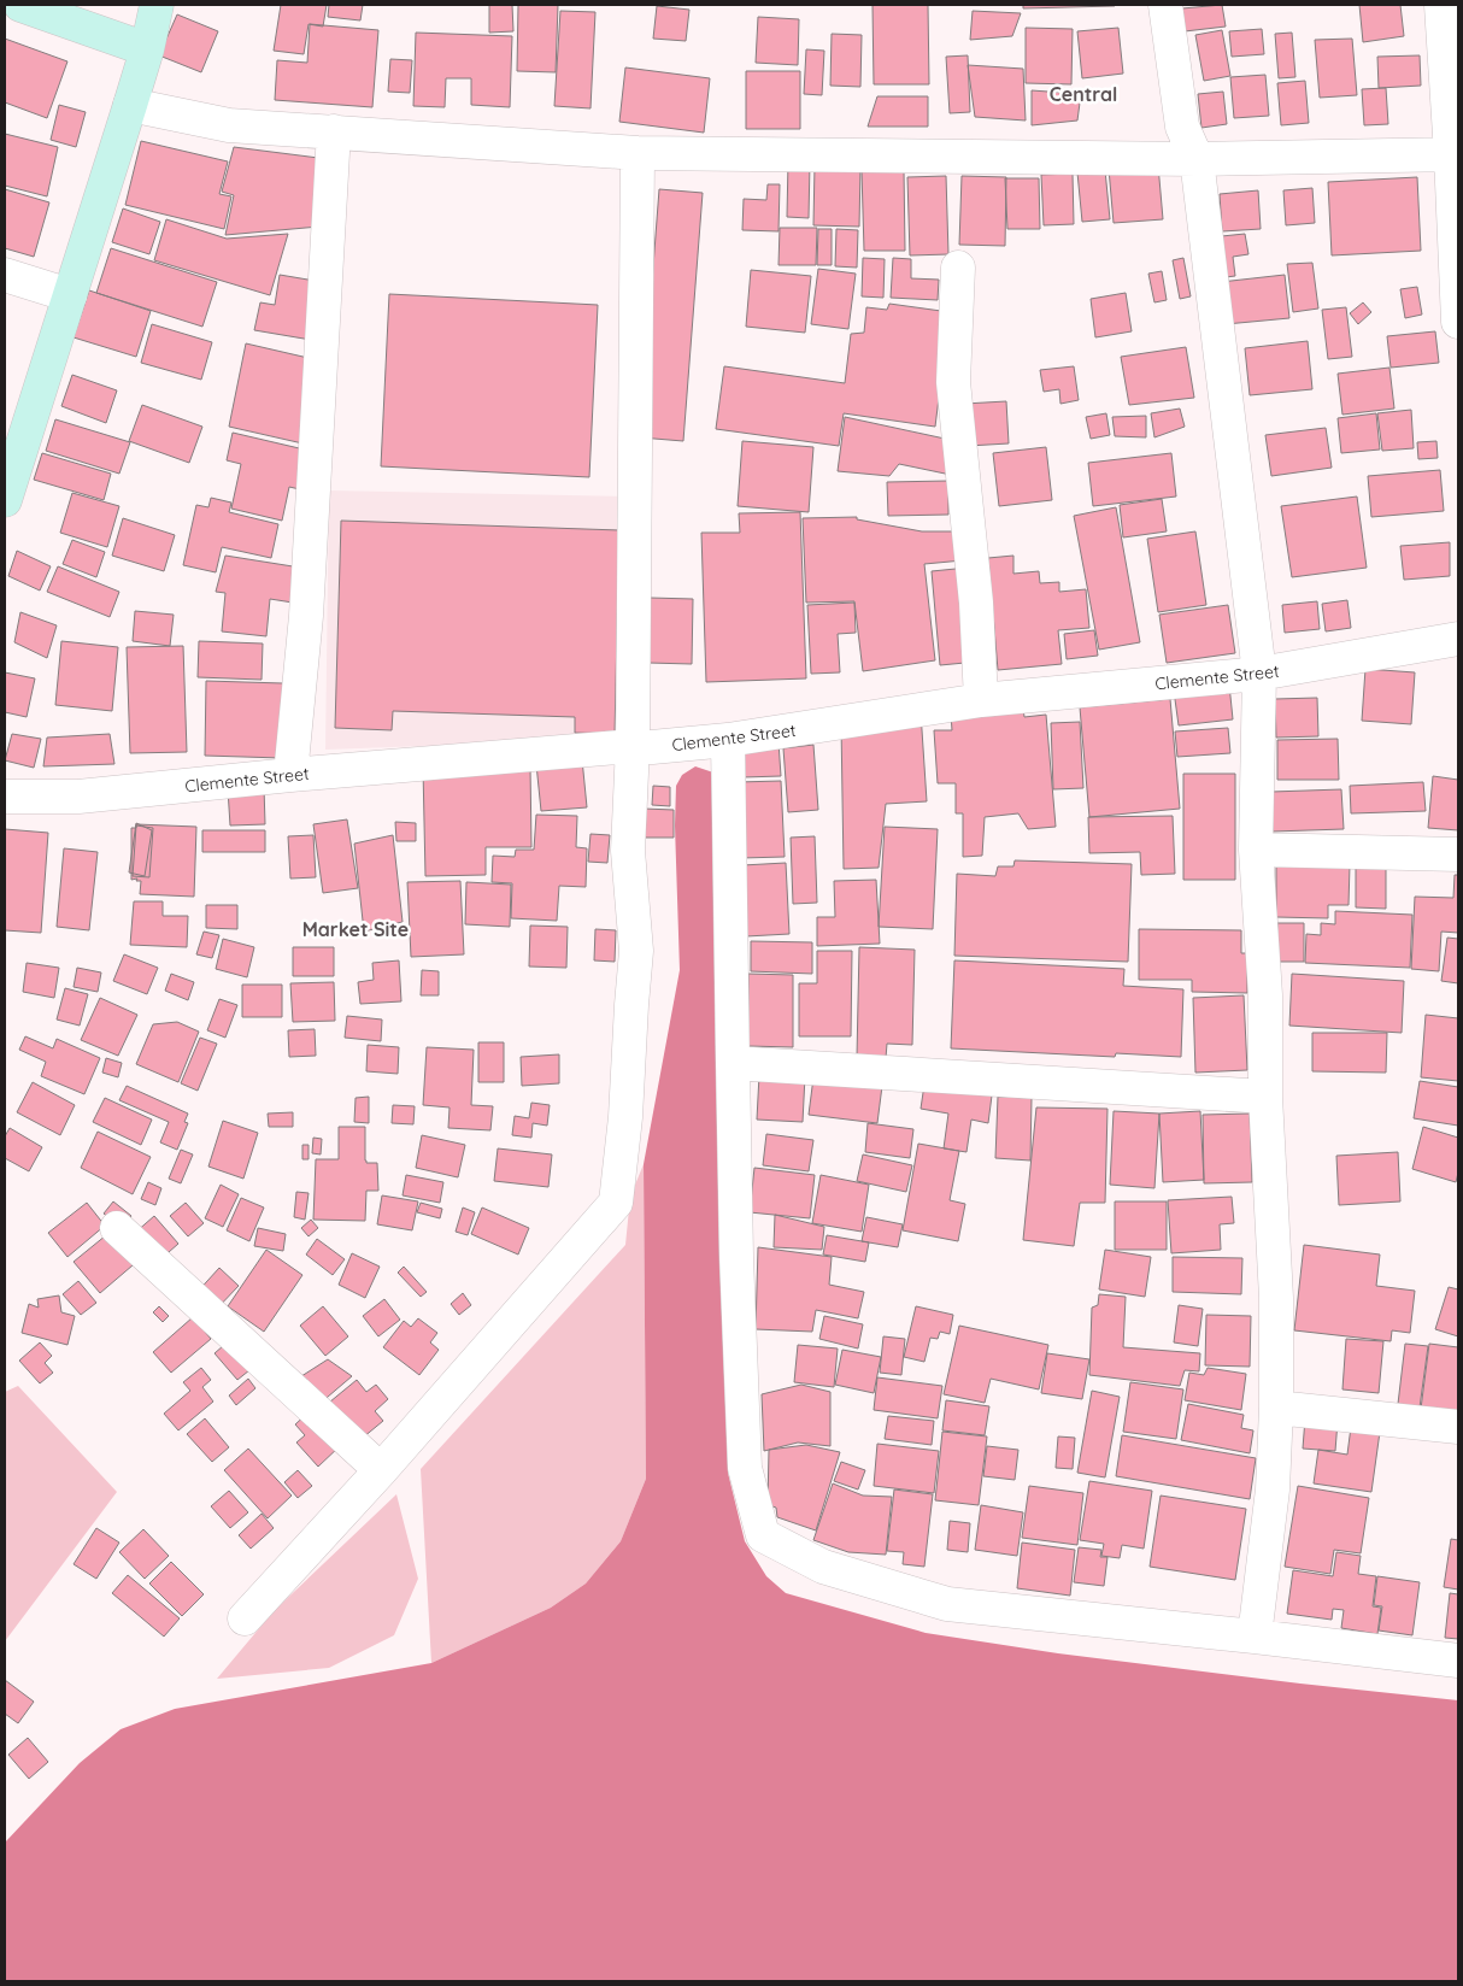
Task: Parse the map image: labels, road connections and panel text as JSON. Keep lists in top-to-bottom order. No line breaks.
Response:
{"streets":{"street":["Clemente Street"]},"districts":["Central","Market Site"]}
